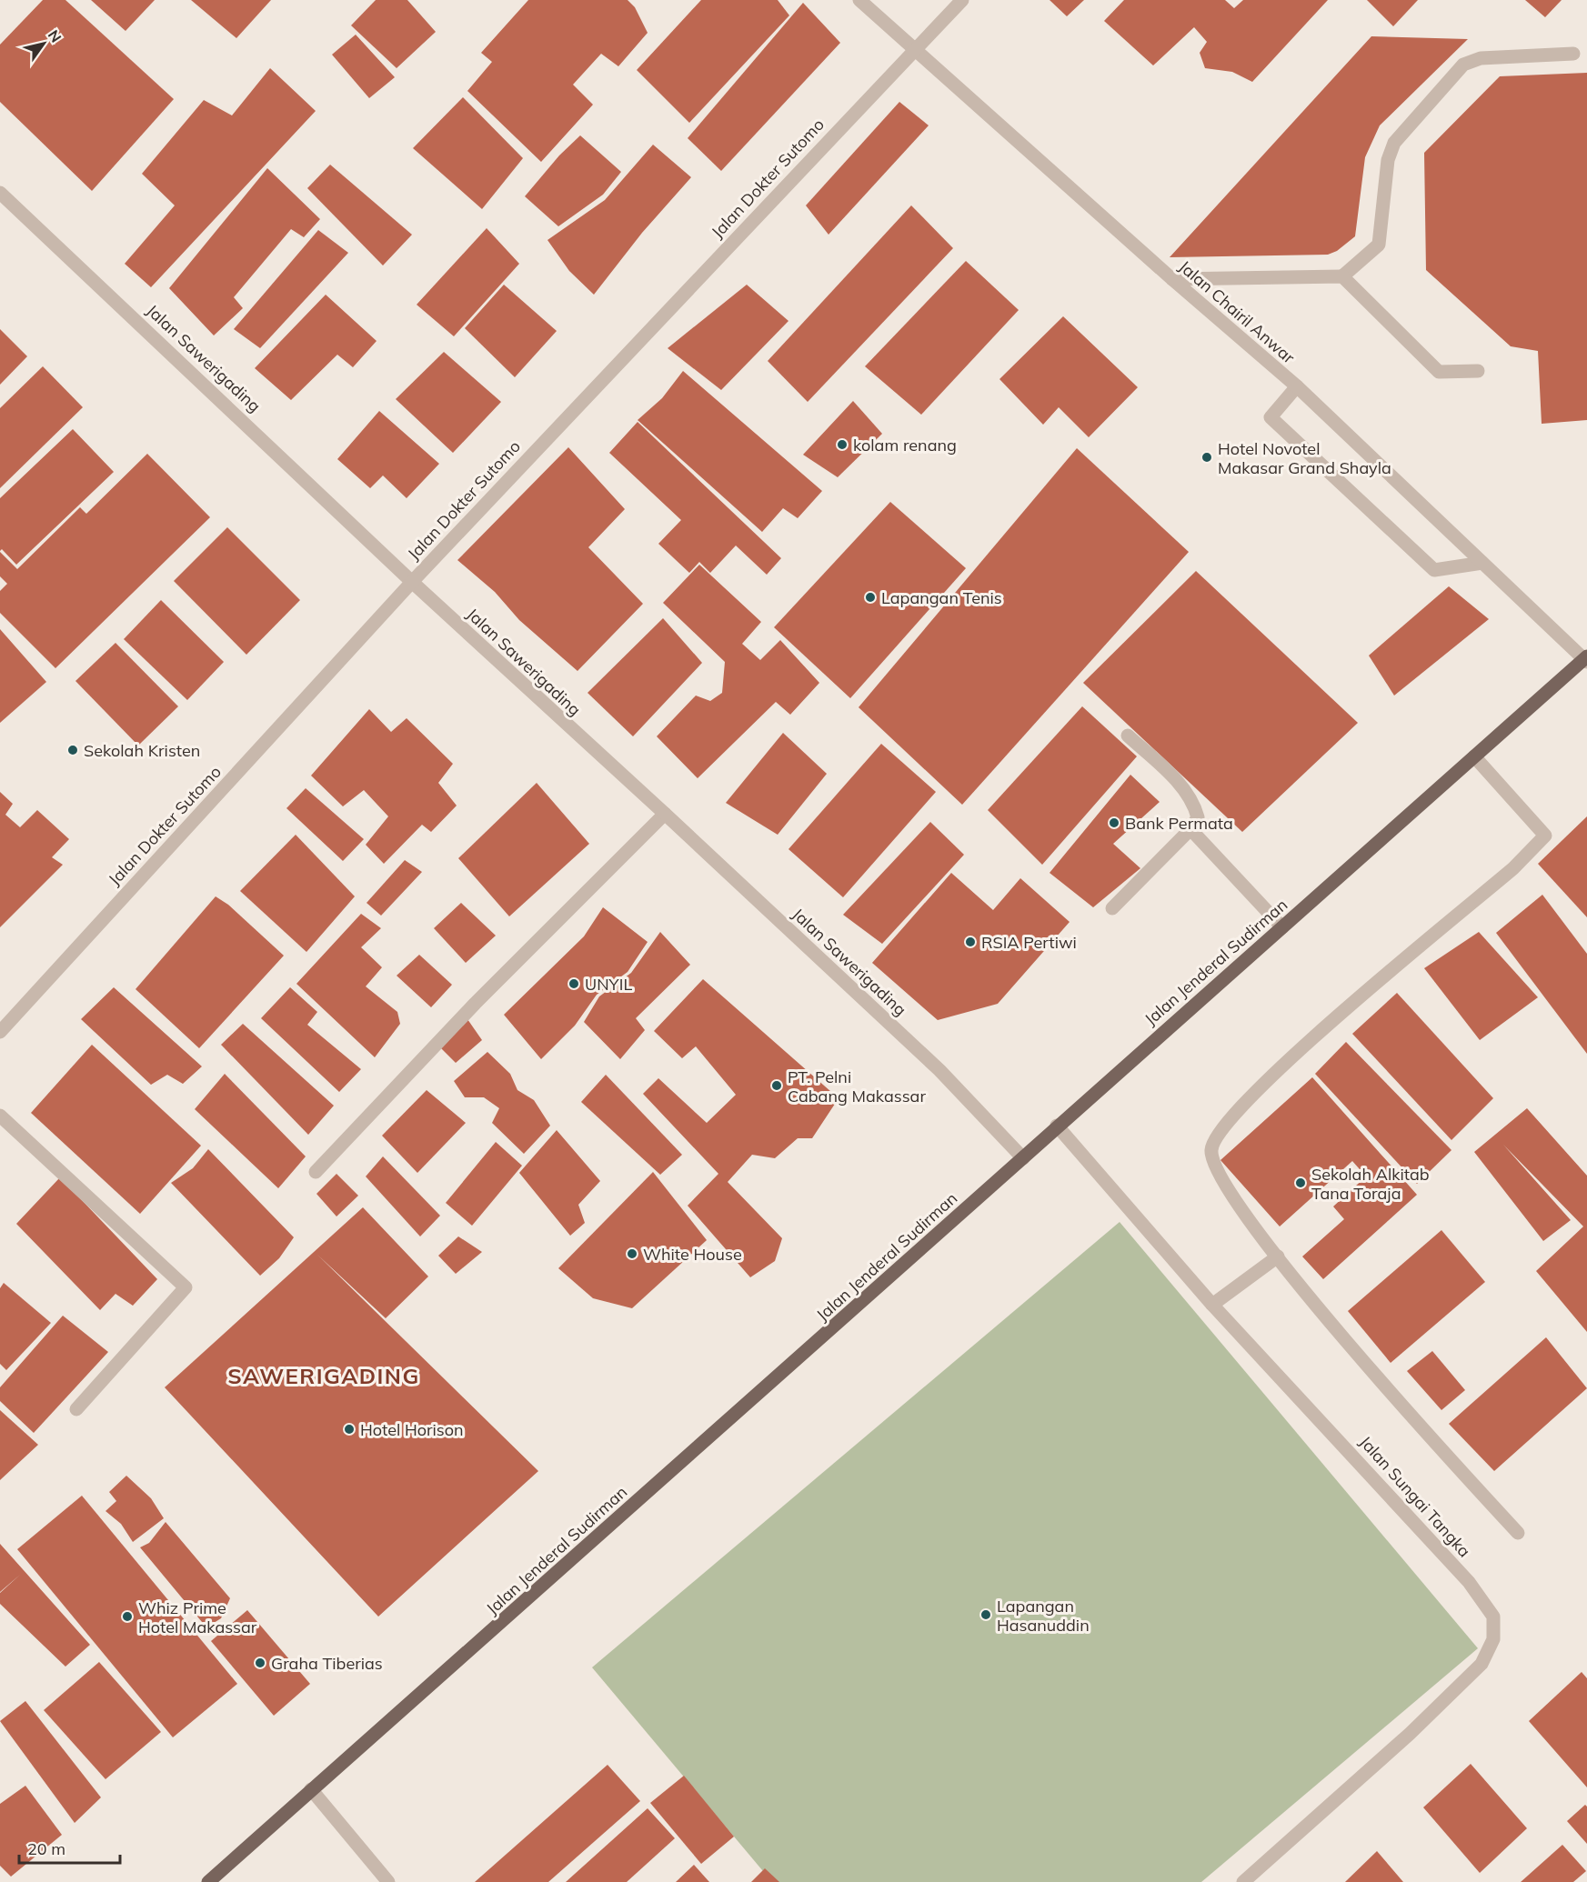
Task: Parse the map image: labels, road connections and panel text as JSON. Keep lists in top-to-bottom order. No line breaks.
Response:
{"streets":{"main road":["Jalan Jenderal Sudirman"],"street":["Jalan Dokter Sutomo","Jalan Chairil Anwar","Jalan Sawerigading","Jalan Sungai Tangka"]},"crossings":[["Jalan Dokter Sutomo","Jalan Chairil Anwar"],["Jalan Dokter Sutomo","Jalan Sawerigading"],["Jalan Chairil Anwar","Jalan Jenderal Sudirman"],["Jalan Sawerigading","Jalan Jenderal Sudirman"],["Jalan Jenderal Sudirman","Jalan Sungai Tangka"]],"districts":["SAWERIGADING"],"places":["kolam renang","Hotel Novotel Makasar Grand Shayla","Lapangan Tenis","Sekolah Kristen","Bank Permata","RSIA Pertiwi","UNYIL","PT. Pelni Cabang Makassar","Sekolah Alkitab Tana Toraja","White House","Hotel Horison","Lapangan Hasanuddin","Whiz Prime Hotel Makassar","Graha Tiberias"],"scale_bar":"20 m","north":"top right"}
